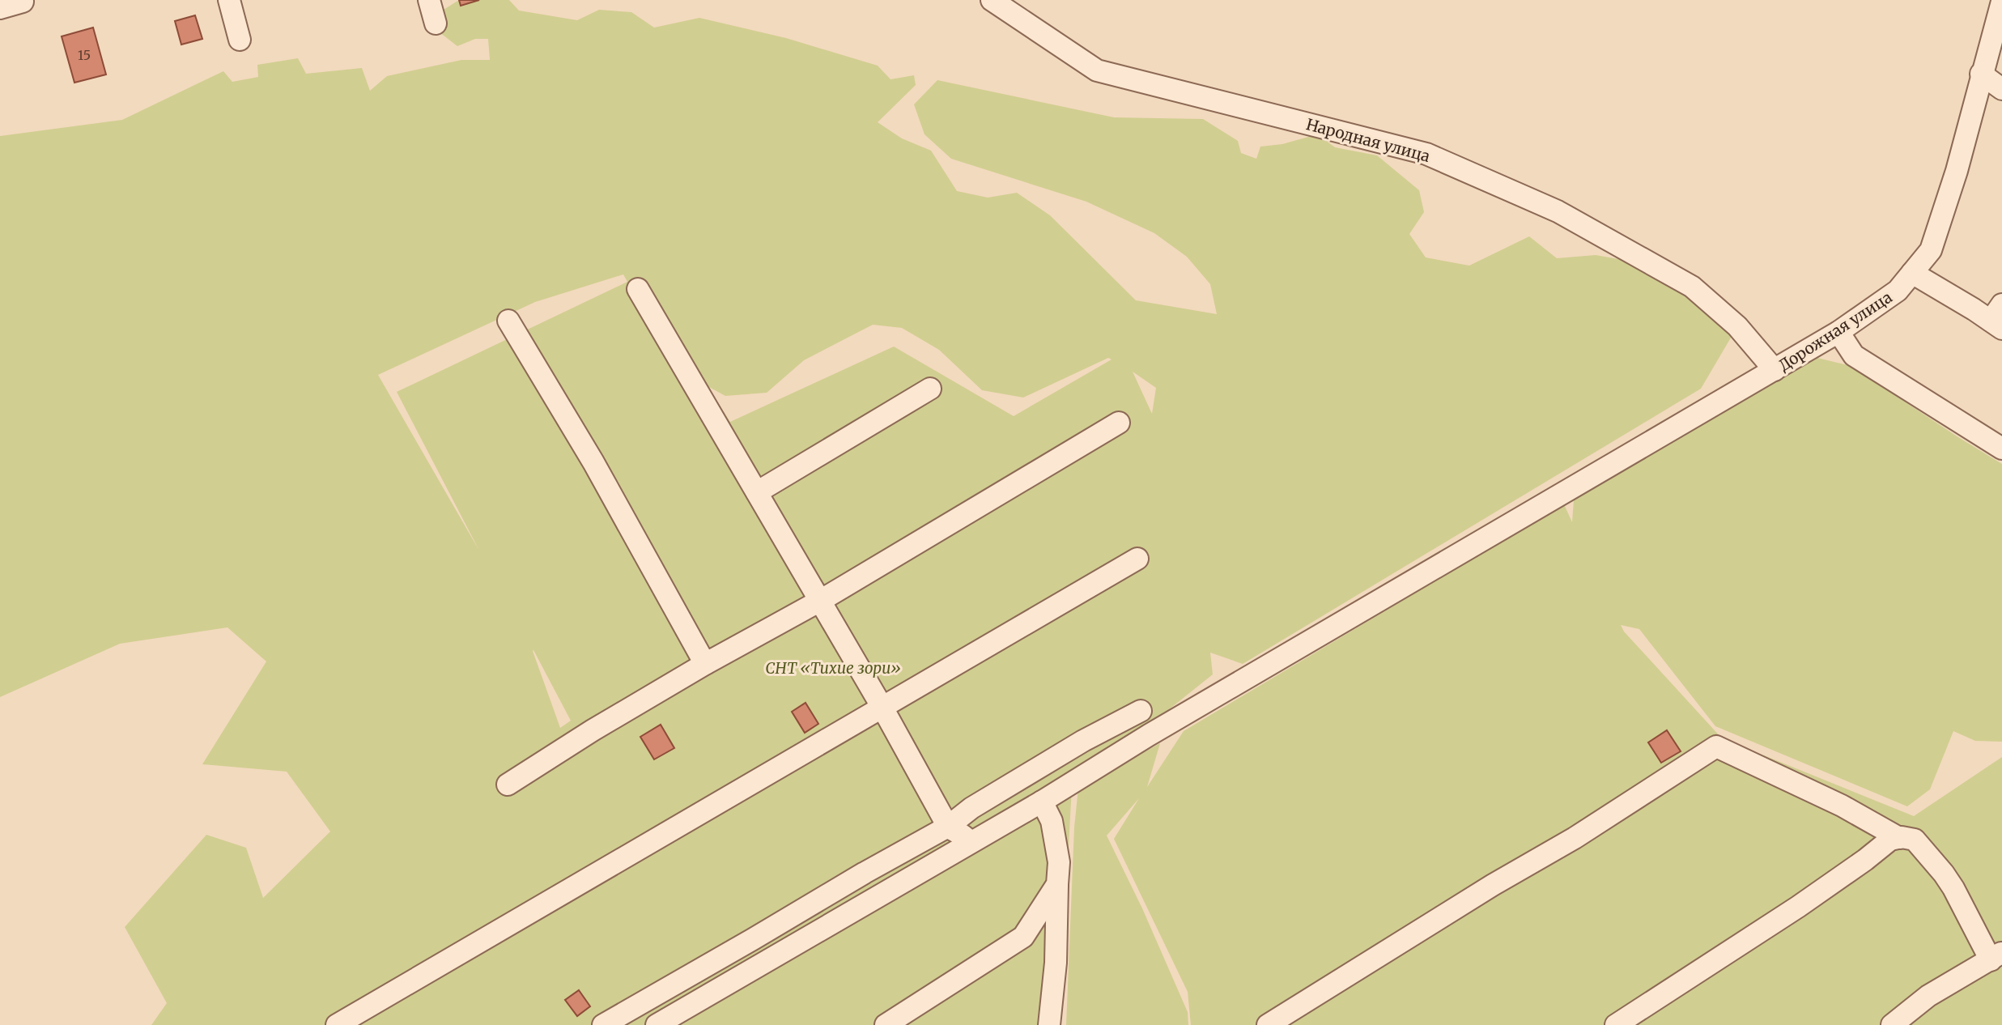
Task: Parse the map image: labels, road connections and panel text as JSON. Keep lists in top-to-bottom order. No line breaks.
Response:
{"streets":{"street":["Народная улица","Дорожная улица"]},"crossings":[["Народная улица","Дорожная улица"]],"parks":["СНТ «Тихие зори»"],"house_numbers":["15"]}
